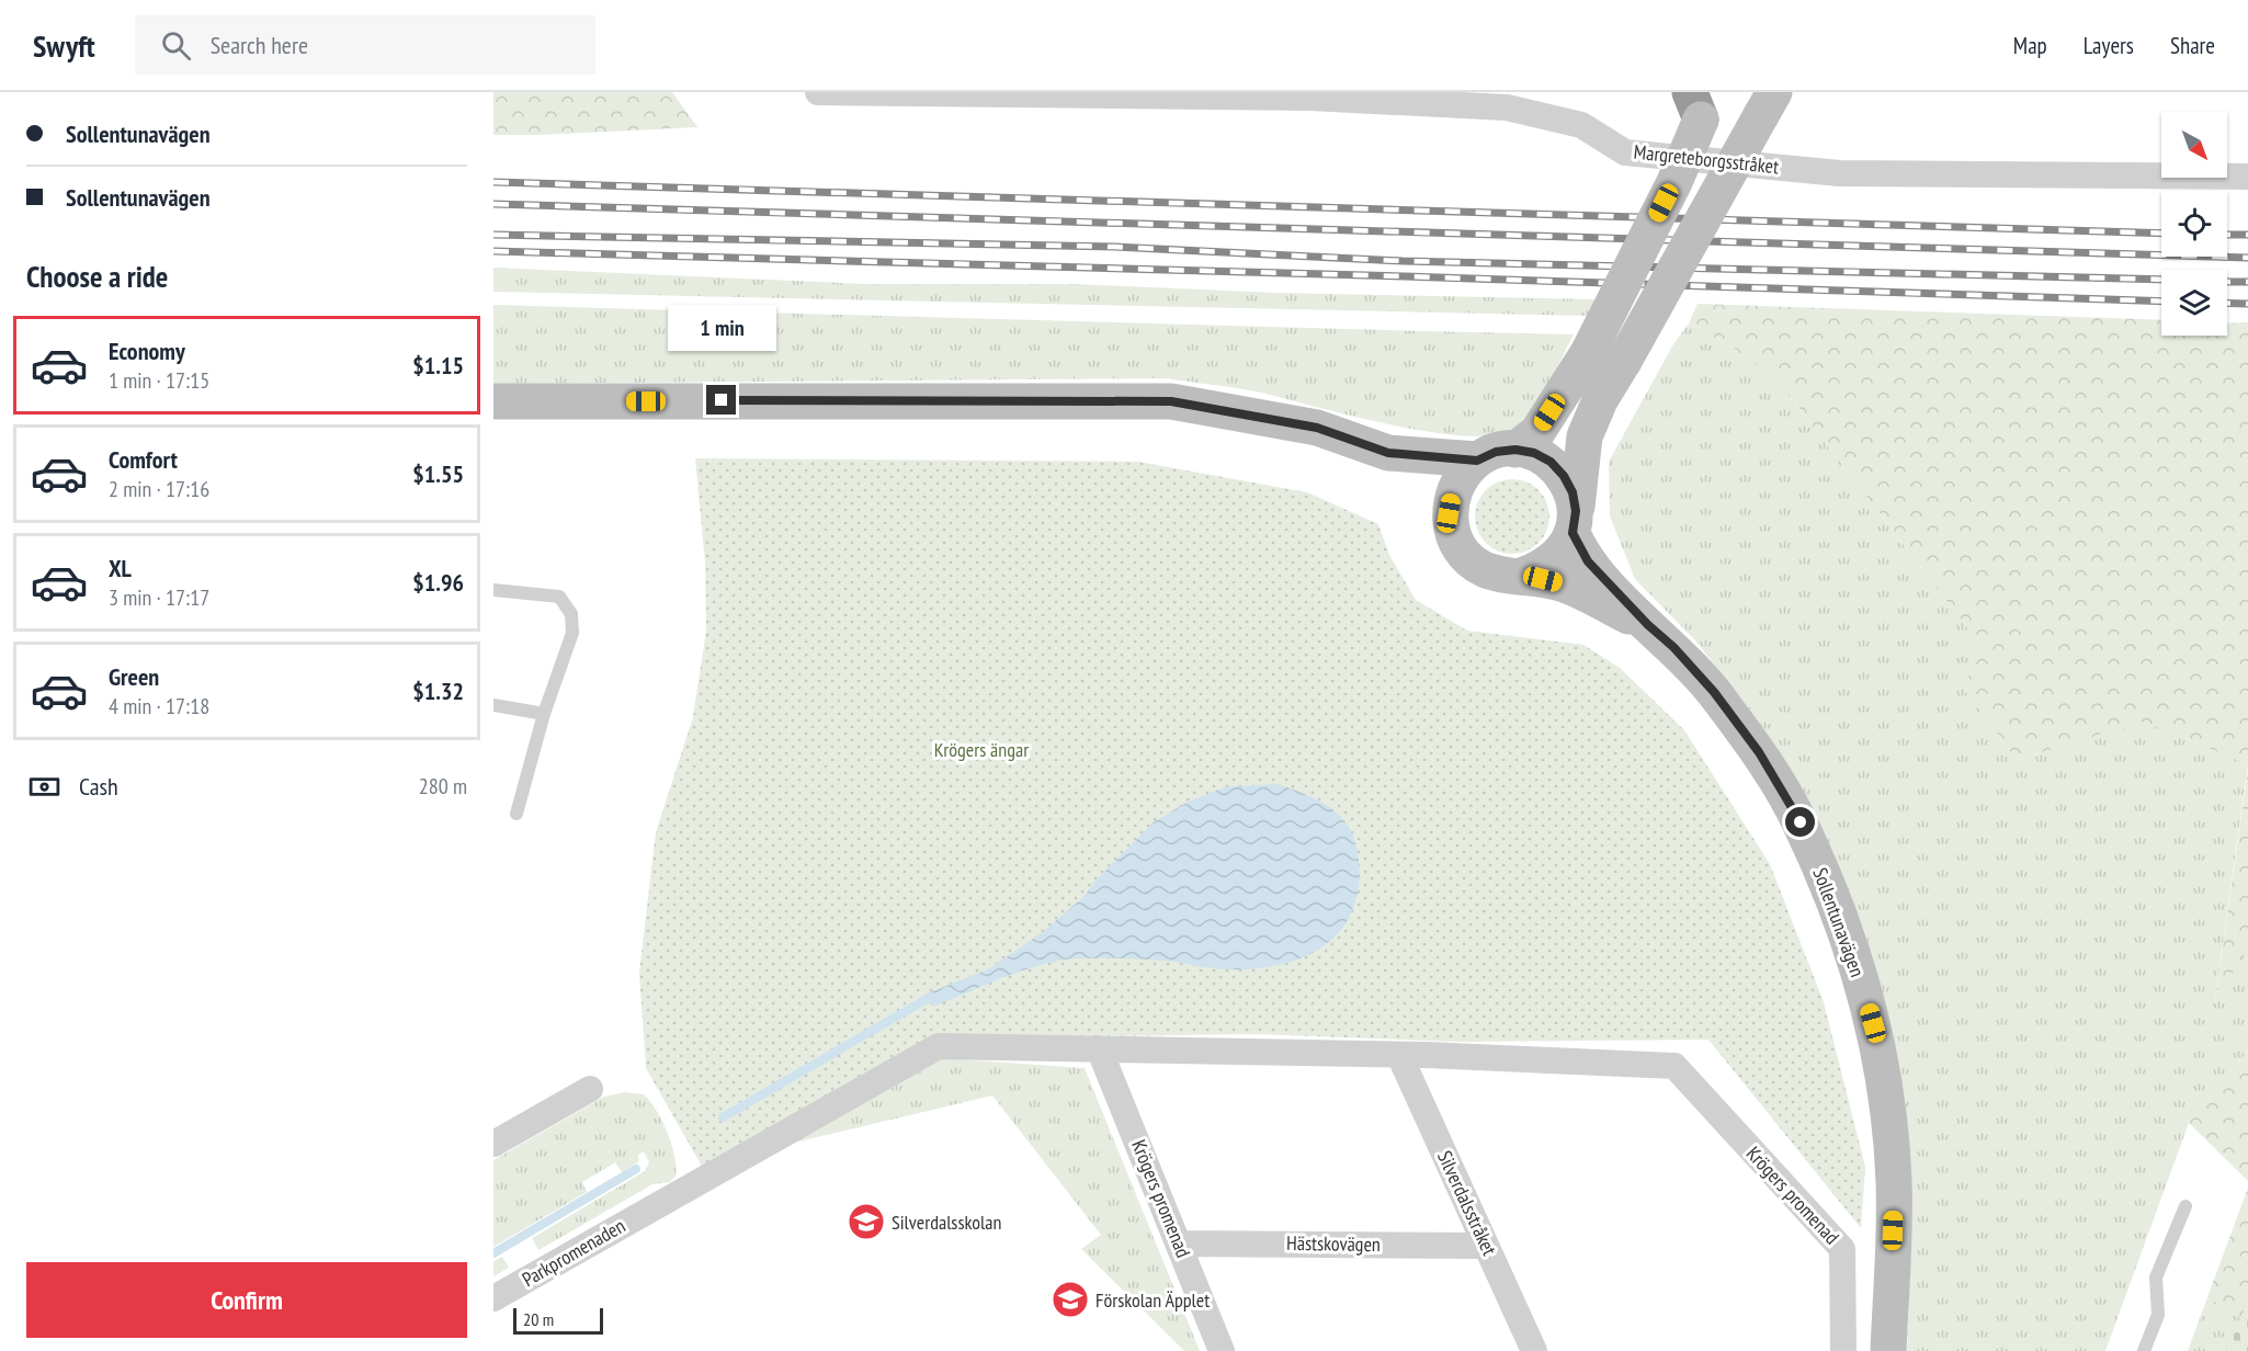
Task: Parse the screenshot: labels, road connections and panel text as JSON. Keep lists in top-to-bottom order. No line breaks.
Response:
{"streets":{"street":["Margreteborgsstråket","Sollentunavägen","Krögers promenad","Silverdalsstråket","Hästskovägen","Parkpromenaden"]},"crossings":[["Krögers promenad","Hästskovägen"],["Krögers promenad","Parkpromenaden"],["Silverdalsstråket","Hästskovägen"],["Silverdalsstråket","Parkpromenaden"]],"parks":["Krögers ängar"],"places":{"school or university":["Silverdalsskolan","Förskolan Äpplet"]},"scale_bar":"20 m","north":"bottom right","page":{"header":"Swyft","search":"Search here","nav":["Map","Layers","Share"],"banner":["Sollentunavägen","Sollentunavägen"],"heading":"Choose a ride","bubble":"1 min","list":[{"name":"Economy","note":"1 min · 17:15","value":"$1.15"},{"name":"Comfort","note":"2 min · 17:16","value":"$1.55"},{"name":"XL","note":"3 min · 17:17","value":"$1.96"},{"name":"Green","note":"4 min · 17:18","value":"$1.32"}],"pay":["Cash","280 m"],"buttons":"Confirm","scale":"20 m"}}
